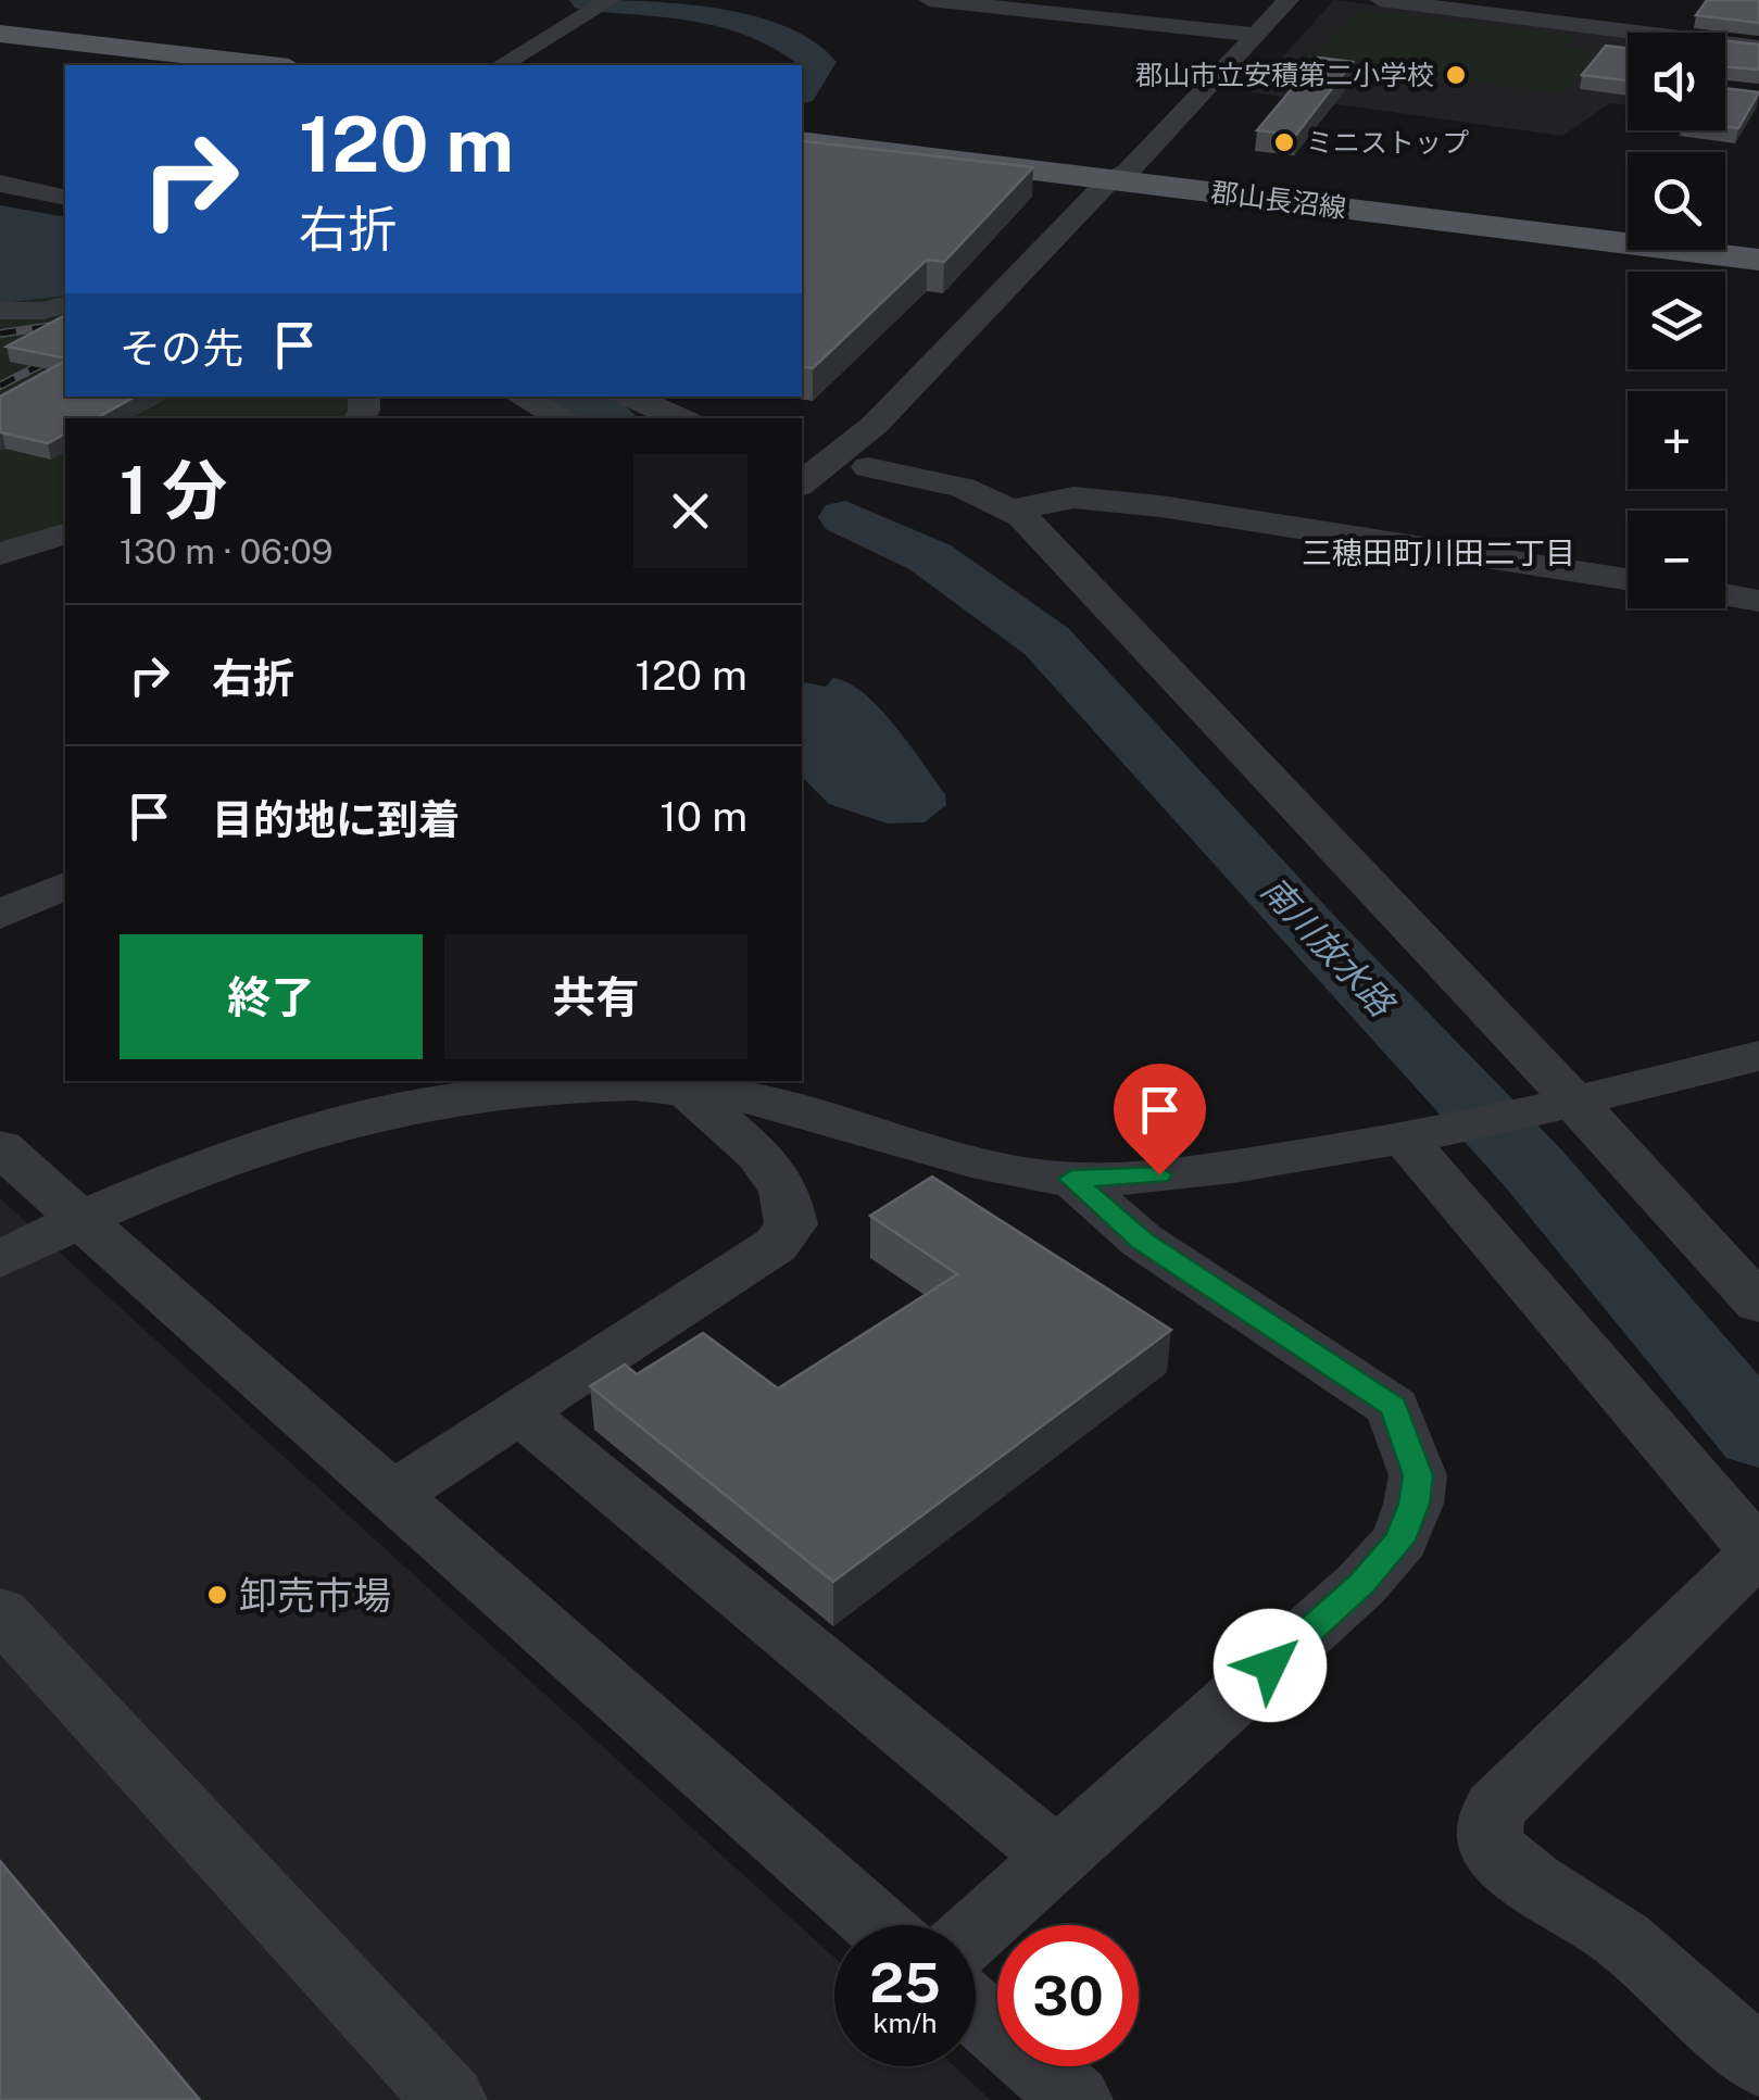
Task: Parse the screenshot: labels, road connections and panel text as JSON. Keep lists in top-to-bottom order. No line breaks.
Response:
{"streets":{"main road":["郡山長沼線"]},"districts":["三穂田町川田二丁目"],"water":["南川放水路"],"places":["郡山市立安積第二小学校","ミニストップ","卸売市場"],"page":{"map_buttons":["+","−"],"turn":["120 m","右折"],"then":"その先","heading":["1 分","130 m · 06:09"],"list":[{"name":"右折","value":"120 m"},{"name":"目的地に到着","value":"10 m"}],"buttons":["終了","共有"],"speed":"25 km/h","limit":"30"}}
